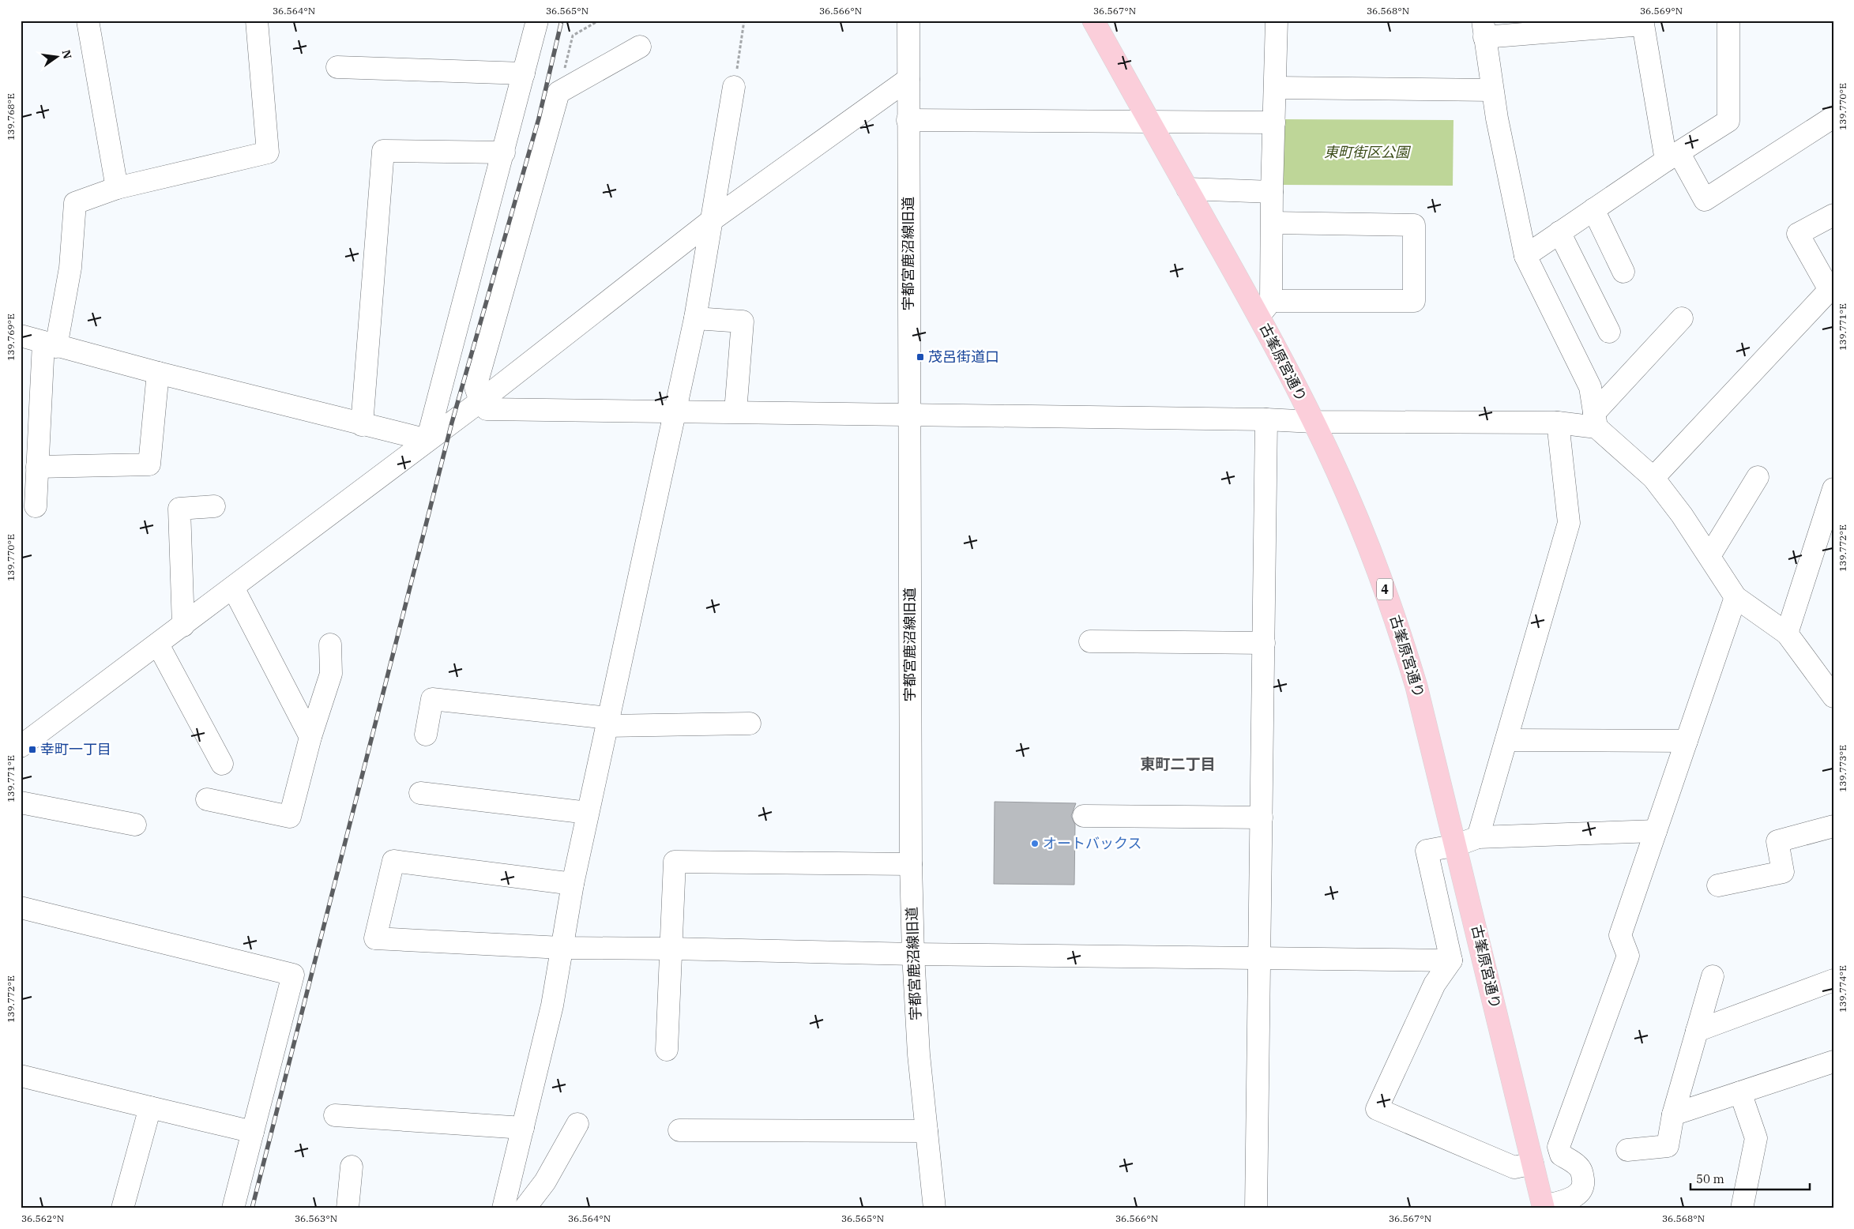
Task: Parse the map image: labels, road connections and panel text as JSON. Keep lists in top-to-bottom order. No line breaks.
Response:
{"streets":{"main road":["古峯原宮通り","4"],"street":["宇都宮鹿沼線旧道"]},"districts":["東町二丁目"],"parks":["東町街区公園"],"places":{"transit":["茂呂街道口","幸町一丁目"],"other":["オートバックス"]},"scale_bar":"50 m","north":"right","coordinates":["36.564°N","36.565°N","36.566°N","36.567°N","36.568°N","36.569°N","139.770°E","139.768°E","139.771°E","139.769°E","139.772°E","139.773°E","139.774°E","36.562°N","36.563°N"]}
